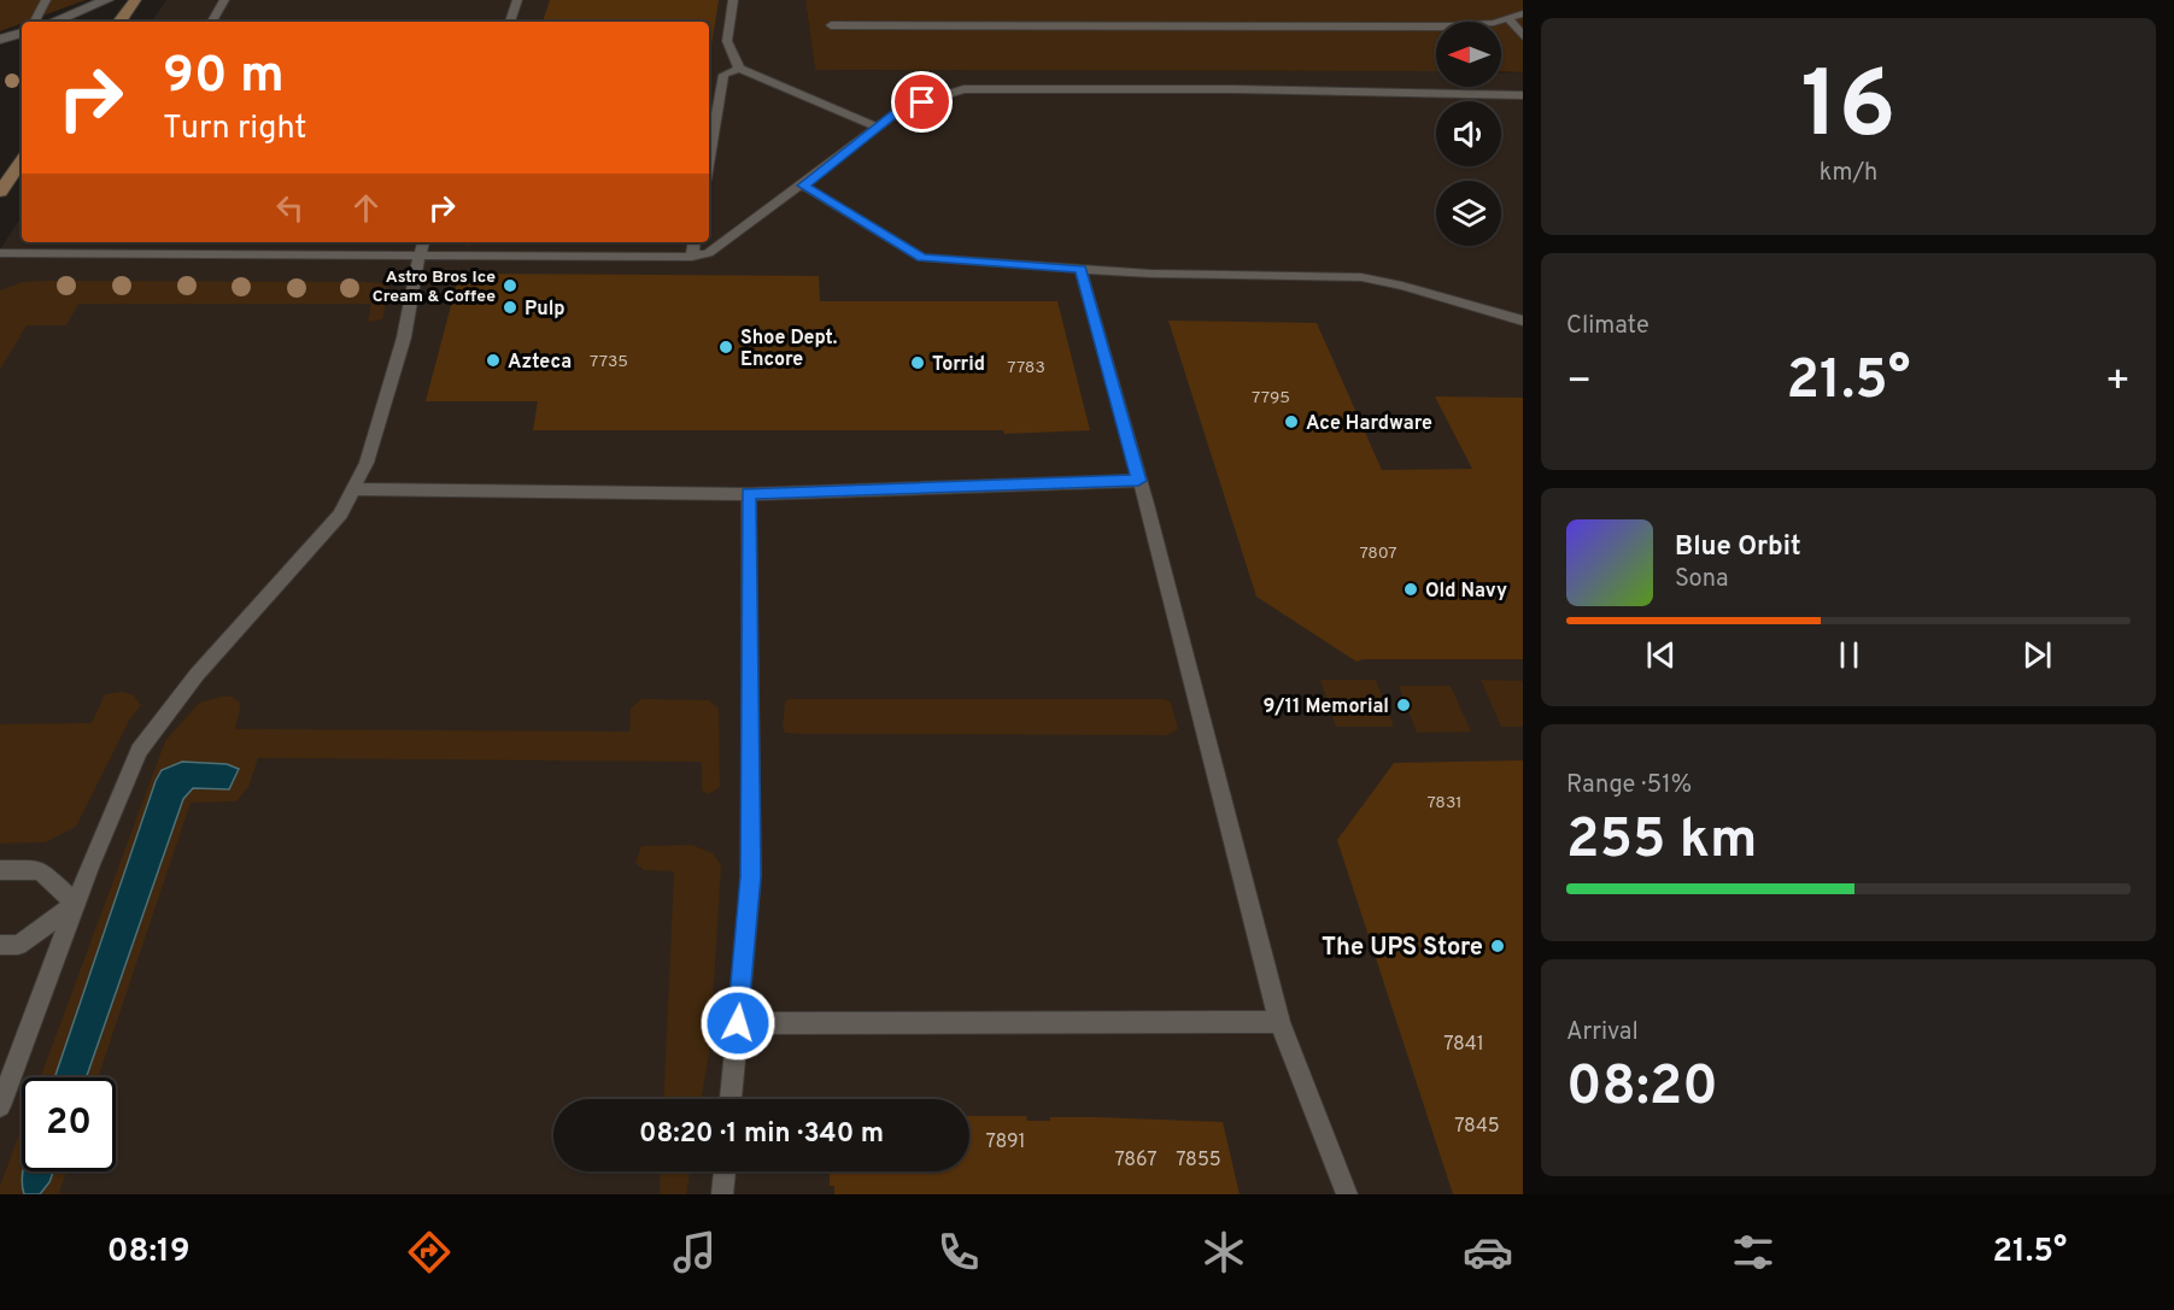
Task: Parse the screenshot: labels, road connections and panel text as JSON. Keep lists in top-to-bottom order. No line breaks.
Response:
{"places":["Astro Bros Ice Cream & Coffee","Pulp","Shoe Dept. Encore","Azteca","Torrid","Ace Hardware","Old Navy","9/11 Memorial","The UPS Store"],"house_numbers":["7735","7783","7795","7807","7831","7841","7845","7891","7867","7855"],"north":"left","page":{"tile":[["16","km/h"],"Climate",["Range · 51%","255 km"],["Arrival","08:20"]],"turn":["90 m","Turn right"],"heat":["−","21.5°","+"],"song":["Blue Orbit","Sona"],"limit":"20","trip":"08:20 · 1 min · 340 m","tabs":["08:19","21.5°"]}}
